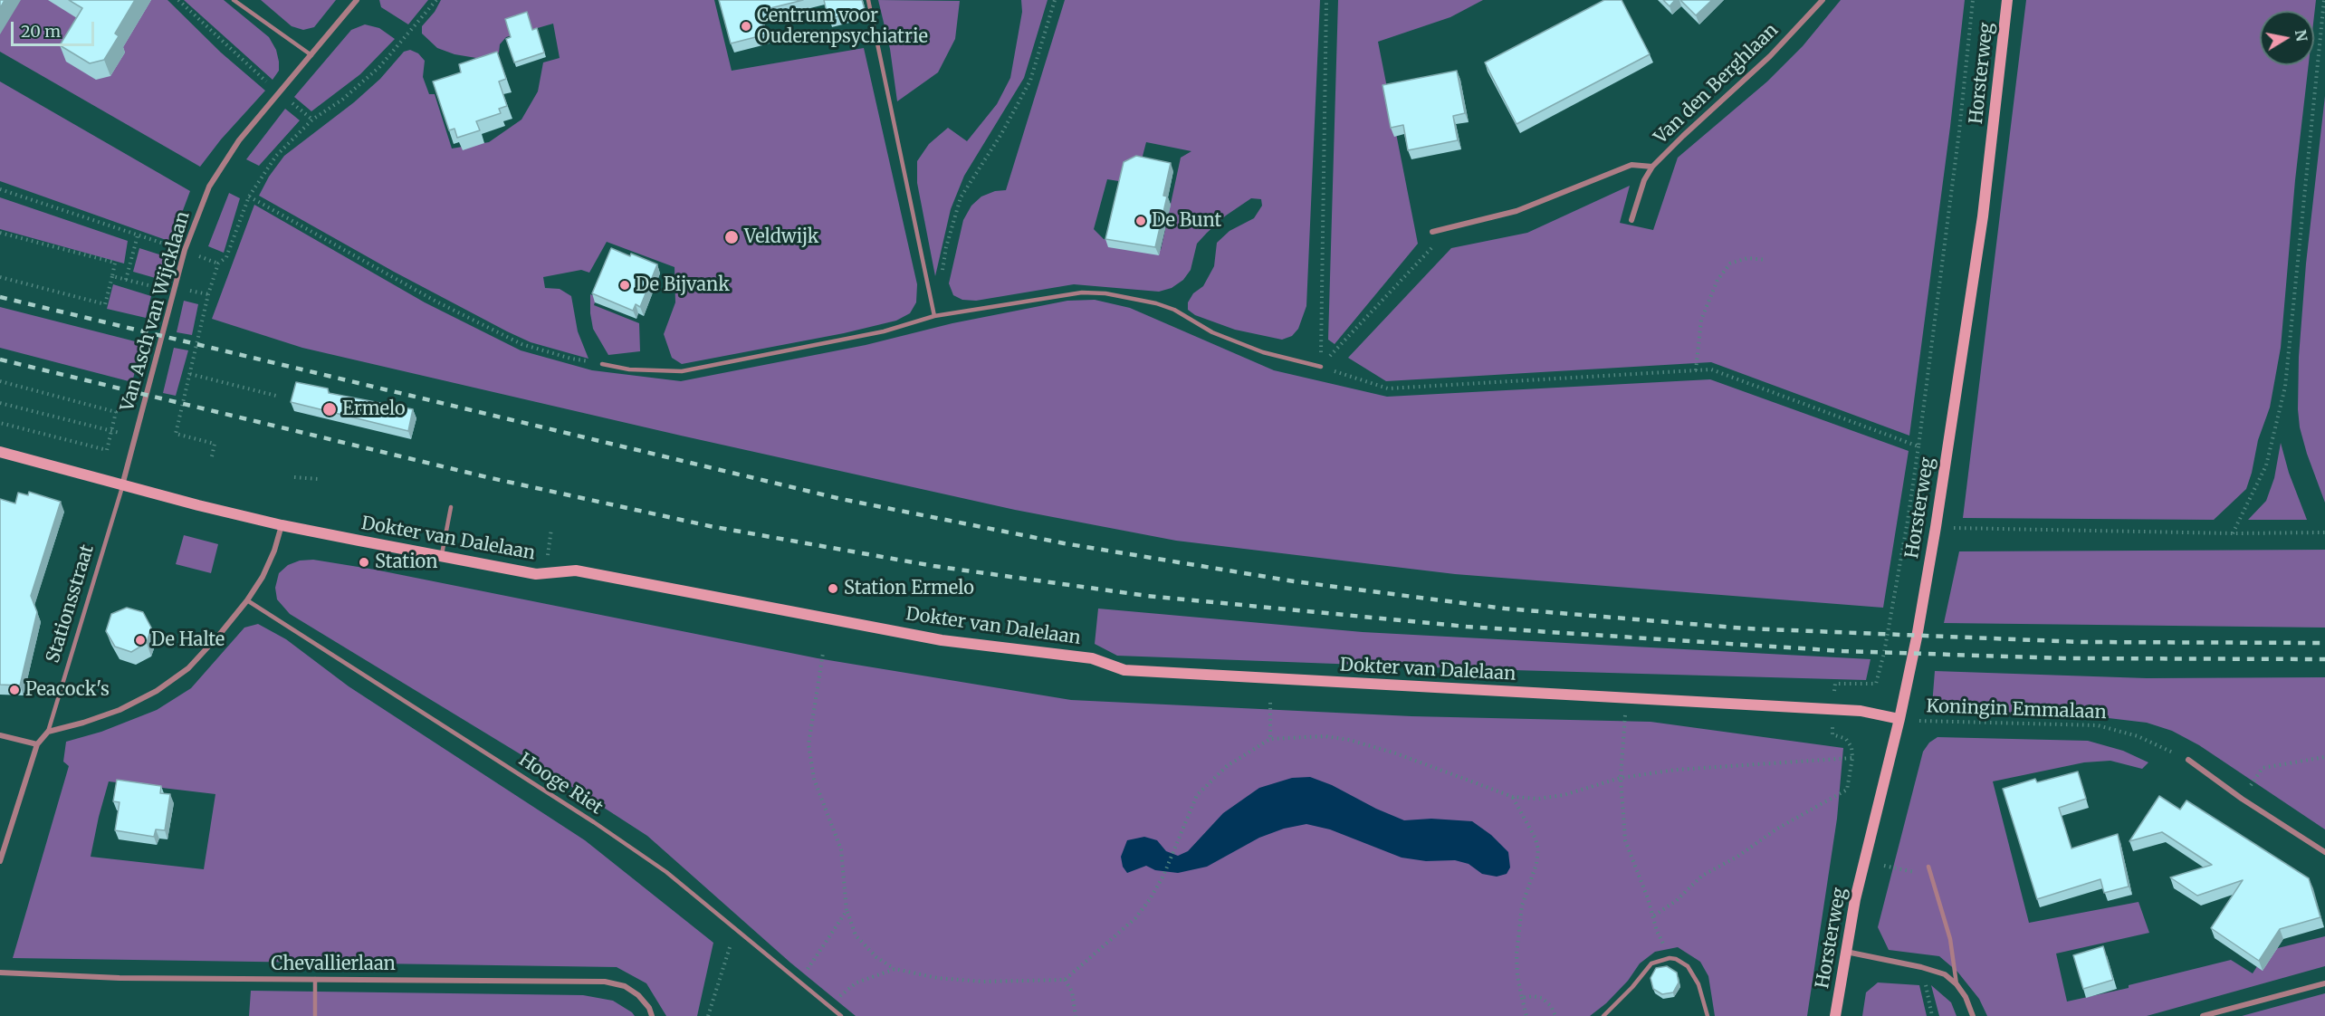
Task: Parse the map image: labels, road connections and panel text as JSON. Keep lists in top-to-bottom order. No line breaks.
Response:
{"streets":{"street":["Horsterweg","Van den Berghlaan","Van Asch van Wijcklaan","Dokter van Dalelaan","Stationsstraat","Chevallierlaan"],"lane":["Hooge Riet"],"path":["Koningin Emmalaan"]},"crossings":[["Horsterweg","Dokter van Dalelaan"],["Horsterweg","Koningin Emmalaan"],["Van Asch van Wijcklaan","Dokter van Dalelaan"],["Van Asch van Wijcklaan","Stationsstraat"],["Dokter van Dalelaan","Stationsstraat"],["Dokter van Dalelaan","Koningin Emmalaan"]],"places":["Centrum voor Ouderenpsychiatrie","De Bunt","Veldwijk","De Bijvank","Ermelo","Station","Station Ermelo","De Halte","Peacock's"],"scale_bar":"20 m","north":"right"}
